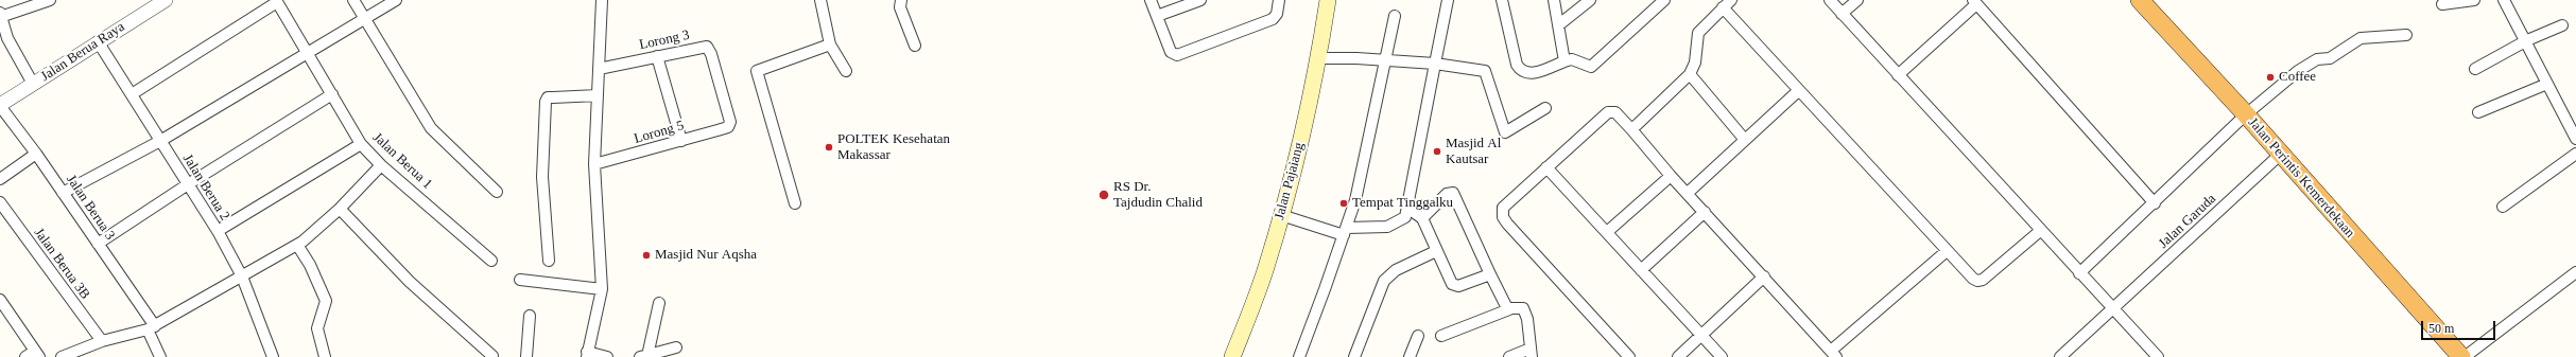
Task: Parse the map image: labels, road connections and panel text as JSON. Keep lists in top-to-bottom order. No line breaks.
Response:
{"streets":{"highway":["Jalan Perintis Kemerdekaan"],"main road":["Jalan Pajaiang"],"street":["Lorong 3","Jalan Berua Raya","Lorong 5","Jalan Berua 1","Jalan Berua 2","Jalan Berua 3","Jalan Garuda","Jalan Berua 3B"]},"crossings":[["Lorong 3","Lorong 5"],["Jalan Berua Raya","Jalan Berua 2"],["Jalan Berua Raya","Jalan Berua 3"],["Jalan Perintis Kemerdekaan","Jalan Garuda"]],"places":["Coffee","POLTEK Kesehatan Makassar","Masjid Al Kautsar","RS Dr. Tajdudin Chalid","Tempat Tinggalku","Masjid Nur Aqsha"],"scale_bar":"50 m"}
